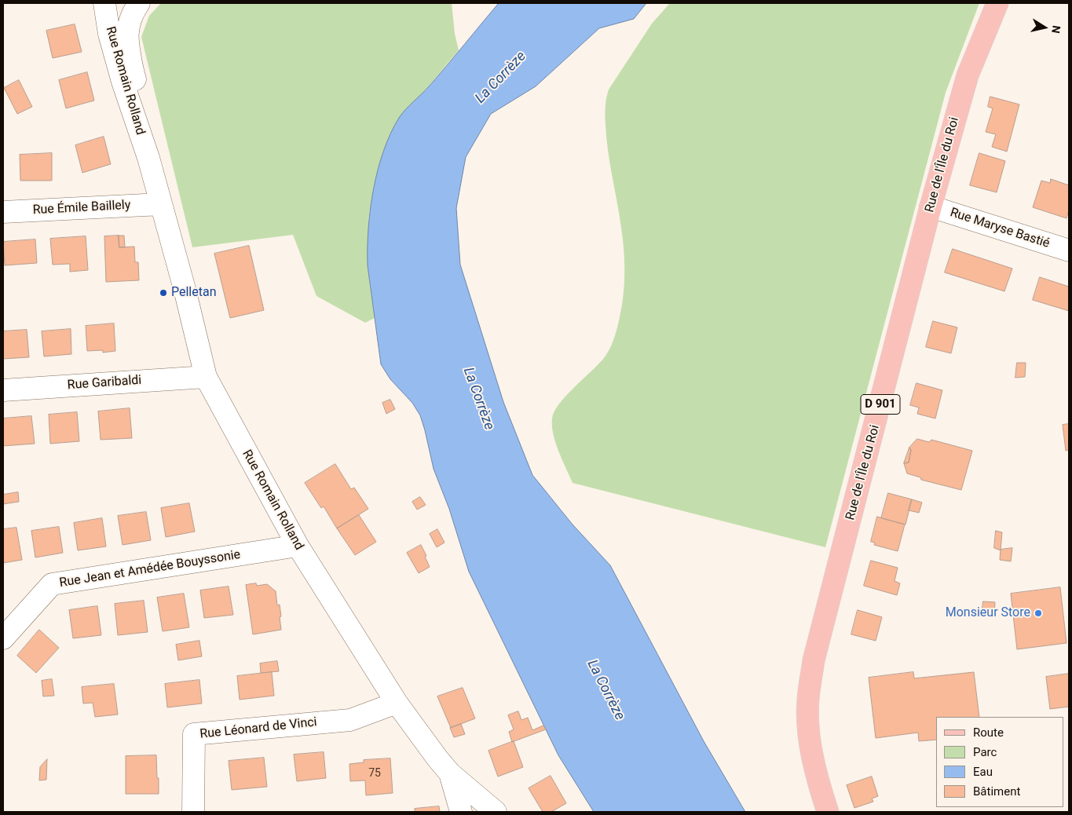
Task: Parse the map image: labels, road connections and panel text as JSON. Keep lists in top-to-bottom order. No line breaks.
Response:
{"streets":{"main road":["Rue de l'Île du Roi","D 901"],"street":["Rue Romain Rolland","Rue Émile Baillely","Rue Maryse Bastié","Rue Garibaldi","Rue Jean et Amédée Bouyssonie","Rue Léonard de Vinci"]},"crossings":[["Rue Romain Rolland","Rue Émile Baillely"],["Rue Romain Rolland","Rue Garibaldi"],["Rue Romain Rolland","Rue Jean et Amédée Bouyssonie"],["Rue Romain Rolland","Rue Léonard de Vinci"],["Rue de l'Île du Roi","Rue Maryse Bastié"]],"water":["La Corrèze"],"places":["Pelletan","Monsieur Store"],"house_numbers":["75"],"legend":["Route","Parc","Eau","Bâtiment"],"north":"right"}
